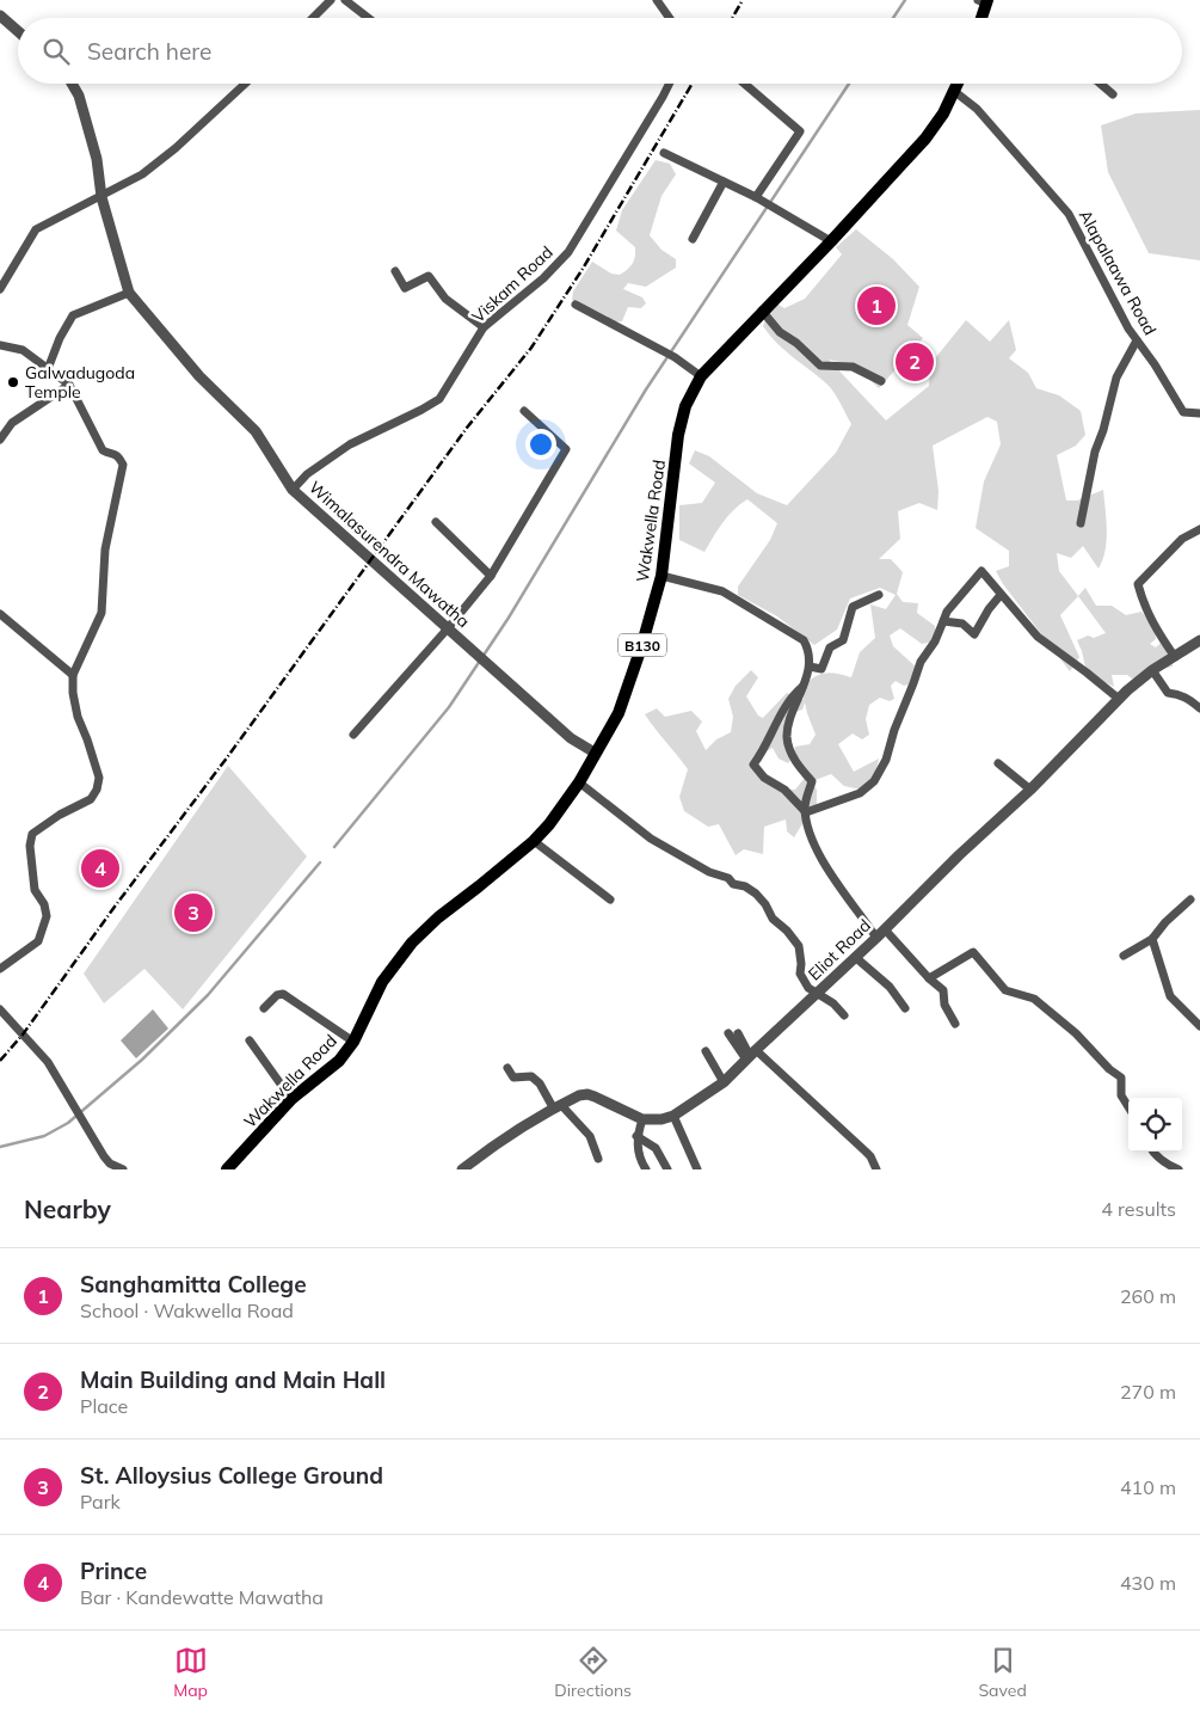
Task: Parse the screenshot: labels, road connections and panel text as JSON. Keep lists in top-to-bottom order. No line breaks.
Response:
{"streets":{"main road":["Wakwella Road","B130"],"street":["Alapalaawa Road","Viskam Road","Wimalasurendra Mawatha","Eliot Road"]},"crossings":[["Alapalaawa Road","Wakwella Road"],["Viskam Road","Wimalasurendra Mawatha"],["Wakwella Road","Wimalasurendra Mawatha"]],"places":["Galwadugoda Temple"],"page":{"search":"Search here","pins":["1","2","4","3"],"heading":["Nearby","4 results"],"list":[{"mark":"1","name":"Sanghamitta College","note":"School · Wakwella Road","value":"260 m"},{"mark":"2","name":"Main Building and Main Hall","note":"Place","value":"270 m"},{"mark":"3","name":"St. Alloysius College Ground","note":"Park","value":"410 m"},{"mark":"4","name":"Prince","note":"Bar · Kandewatte Mawatha","value":"430 m"}],"nav":["Map","Directions","Saved"]}}
